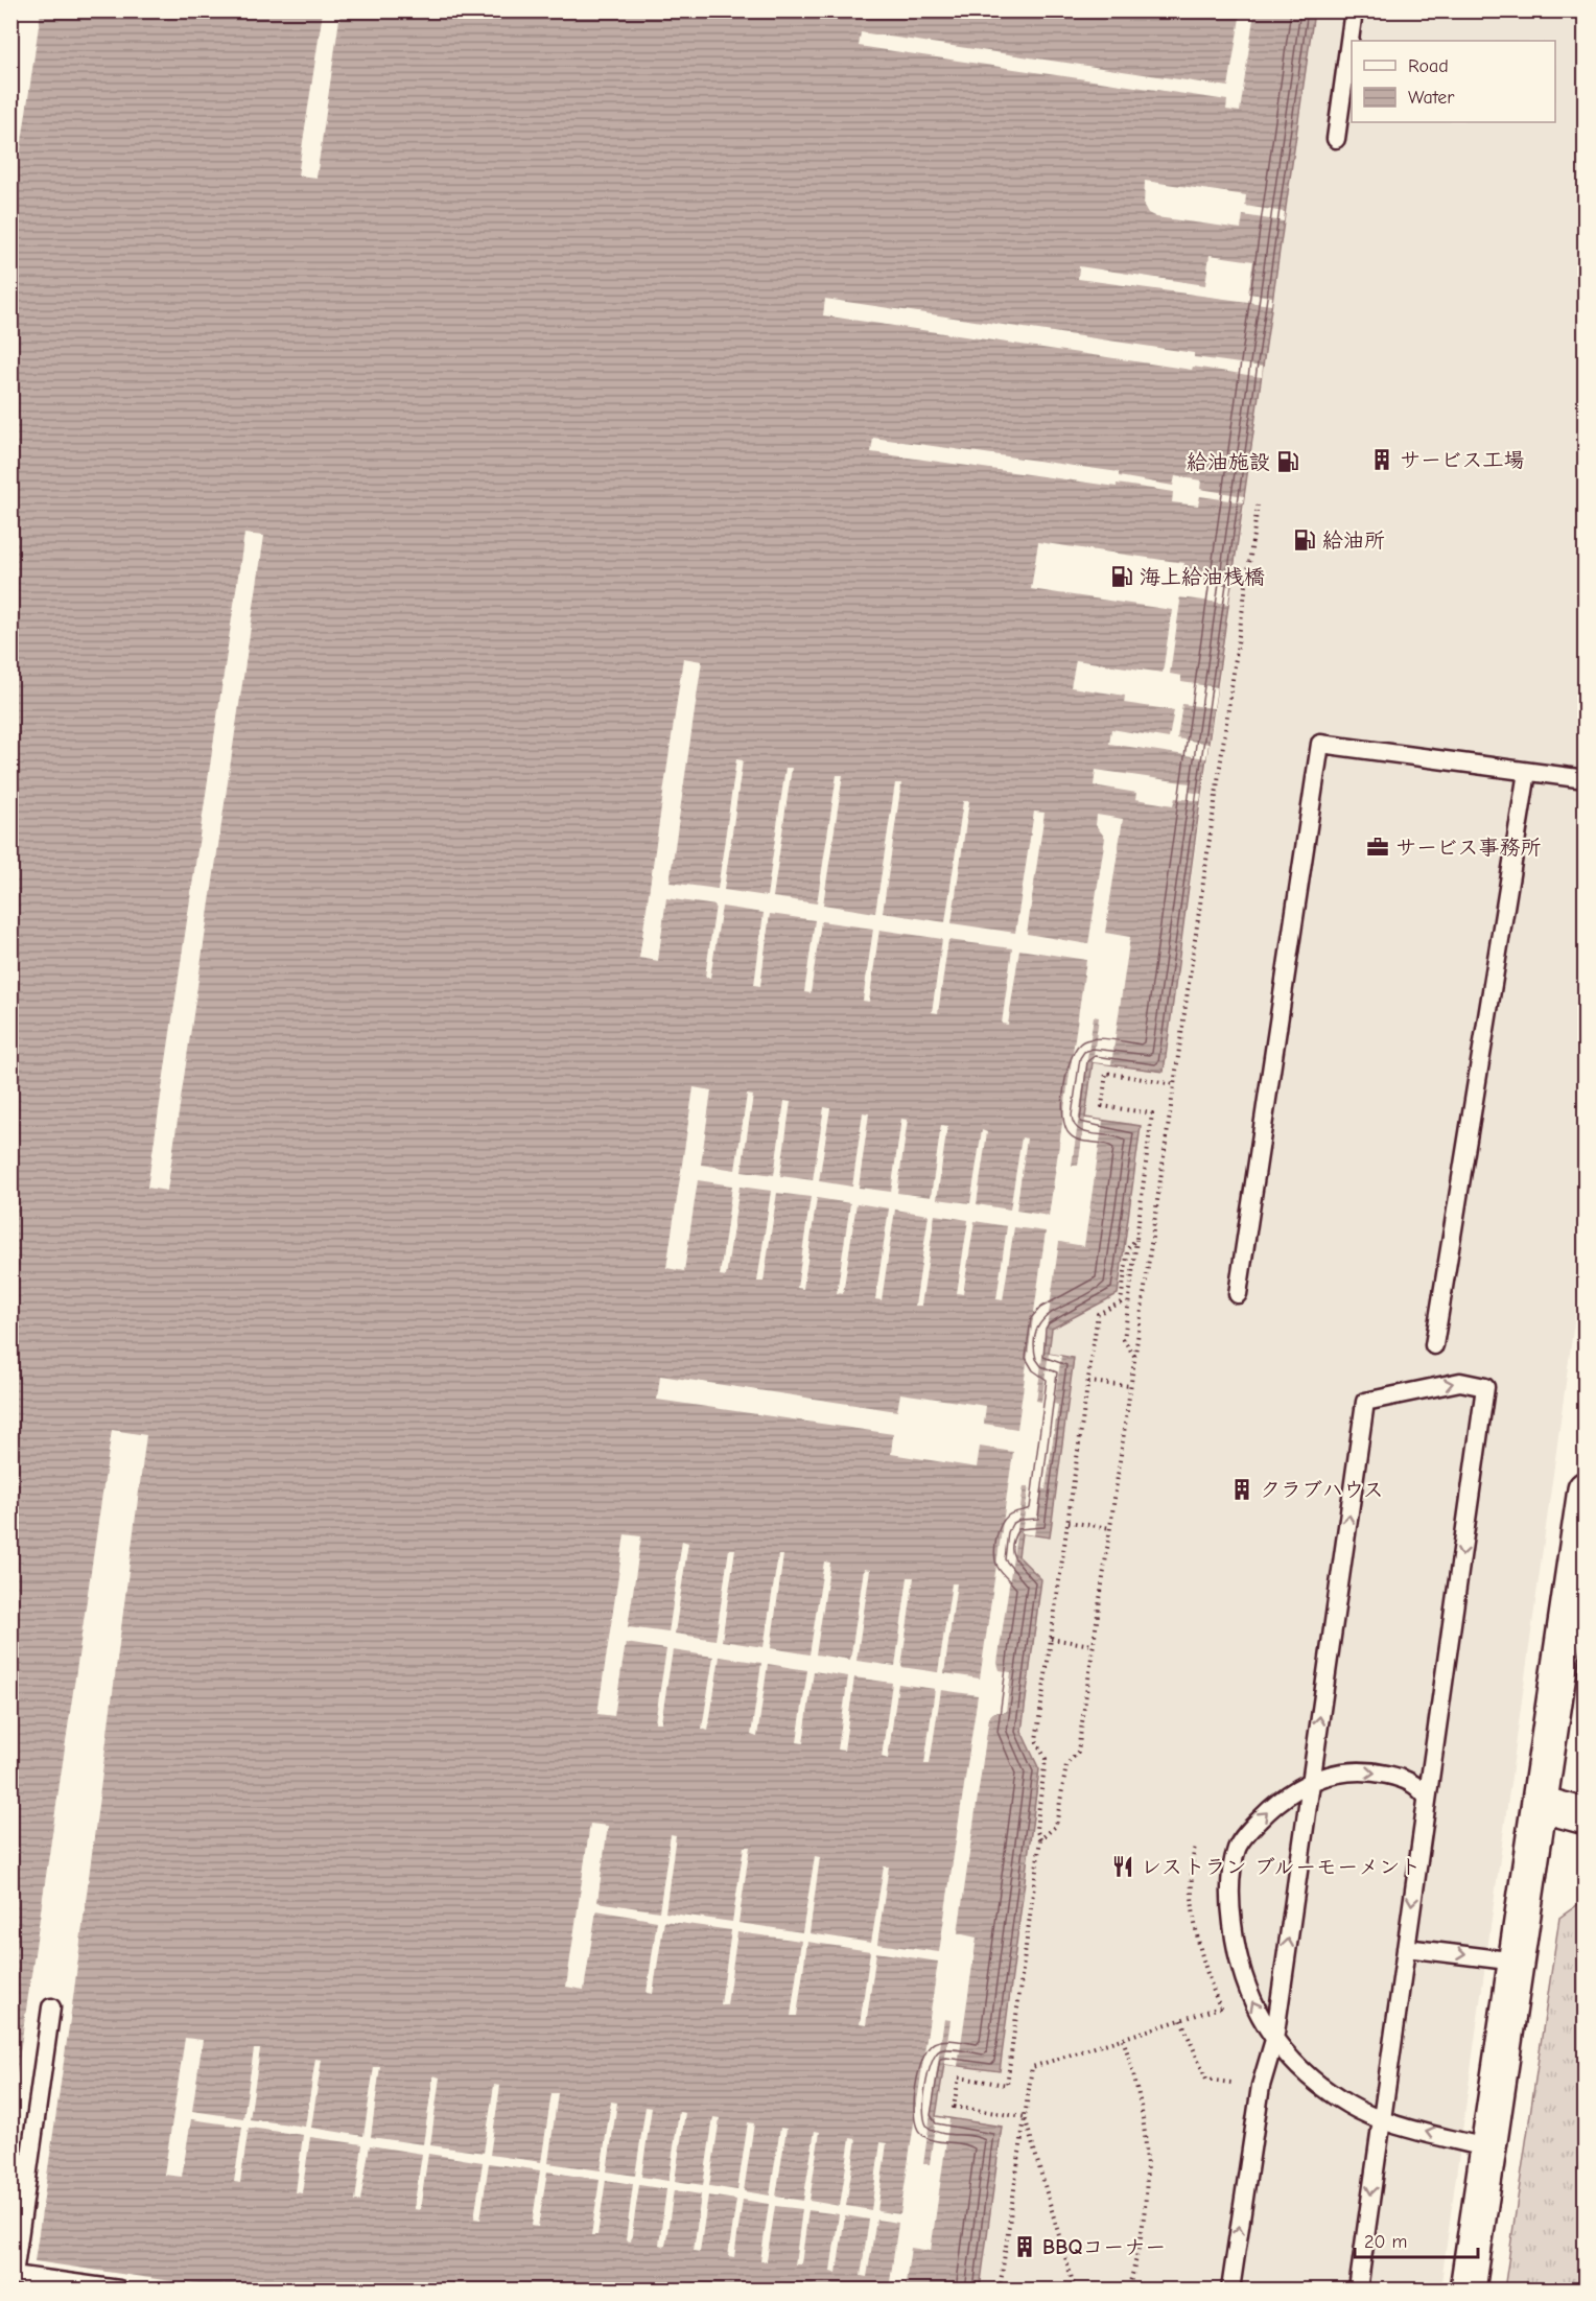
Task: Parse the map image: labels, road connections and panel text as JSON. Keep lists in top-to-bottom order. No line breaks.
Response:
{"places":{"building":["サービス工場","クラブハウス","BBQコーナー"],"fuel station":["給油施設","給油所","海上給油桟橋"],"office":["サービス事務所"],"restaurant":["レストラン ブルーモーメント"]},"legend":["Road","Water"],"scale_bar":"20 m"}
